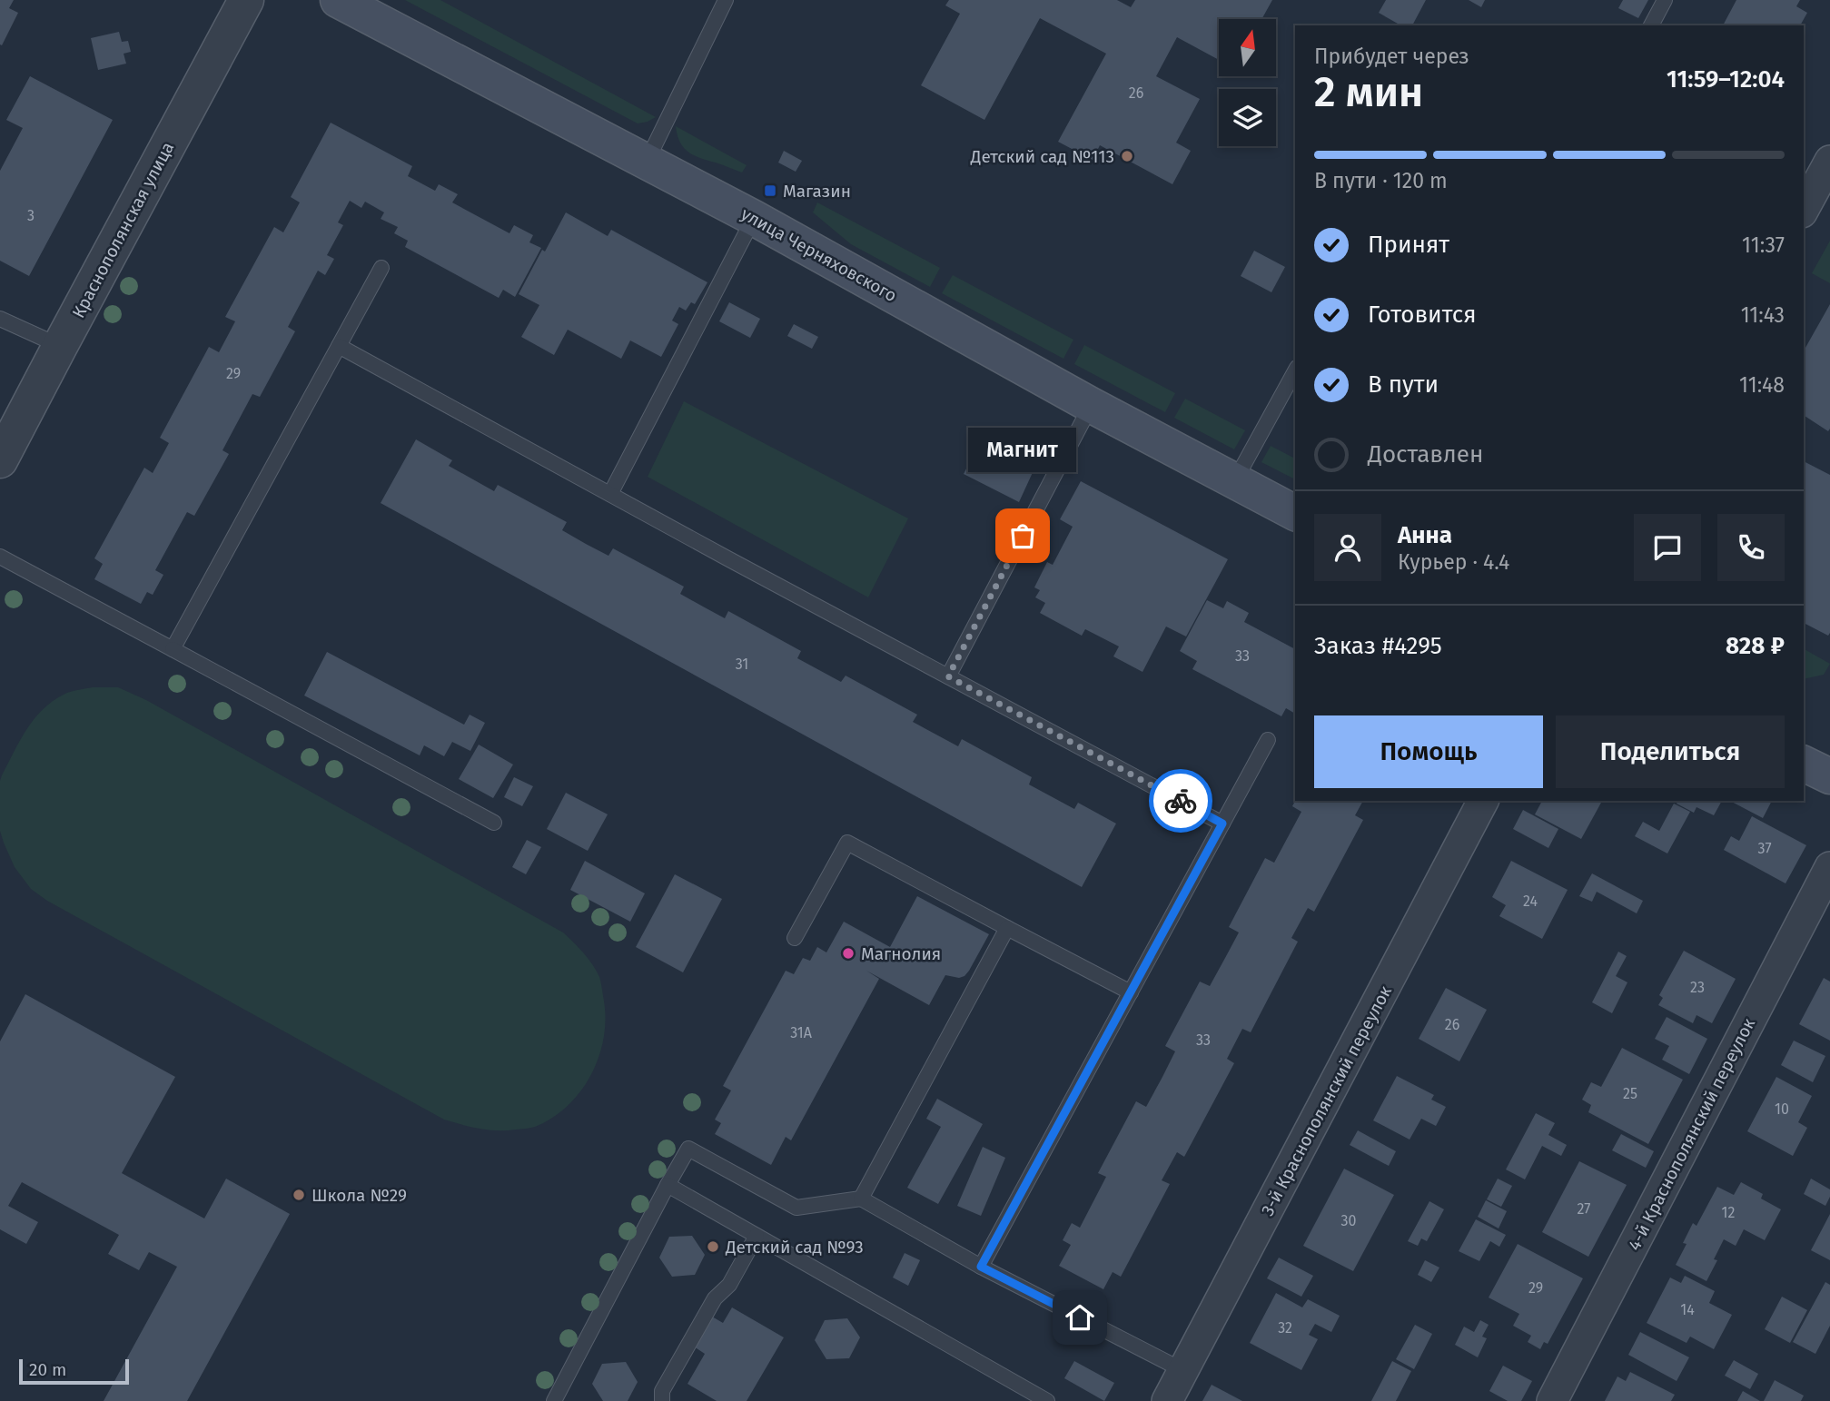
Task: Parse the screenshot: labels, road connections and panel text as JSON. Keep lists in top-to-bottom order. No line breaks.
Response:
{"streets":{"main road":["улица Черняховского"],"street":["Краснополянская улица","3-й Краснополянский переулок","4-й Краснополянский переулок"]},"places":{"other":["Детский сад №113","Магнит","Магнолия","Школа №29","Детский сад №93"],"transit":["Магазин"]},"house_numbers":["26","3","29","33","31","37","24","23","26","31А","33","25","10","27","12","30","29","14","32"],"scale_bar":"20 m","north":"top","page":{"heading":["2 мин","Прибудет через","11:59–12:04"],"panel":["Анна","Курьер · 4.4","Заказ #4295","828 ₽"],"bar":"В пути · 120 m","list":[["Принят","11:37"],["Готовится","11:43"],["В пути","11:48"],"Доставлен"],"bubble":"Магнит","buttons":["Помощь","Поделиться"],"scale":"20 m"}}
